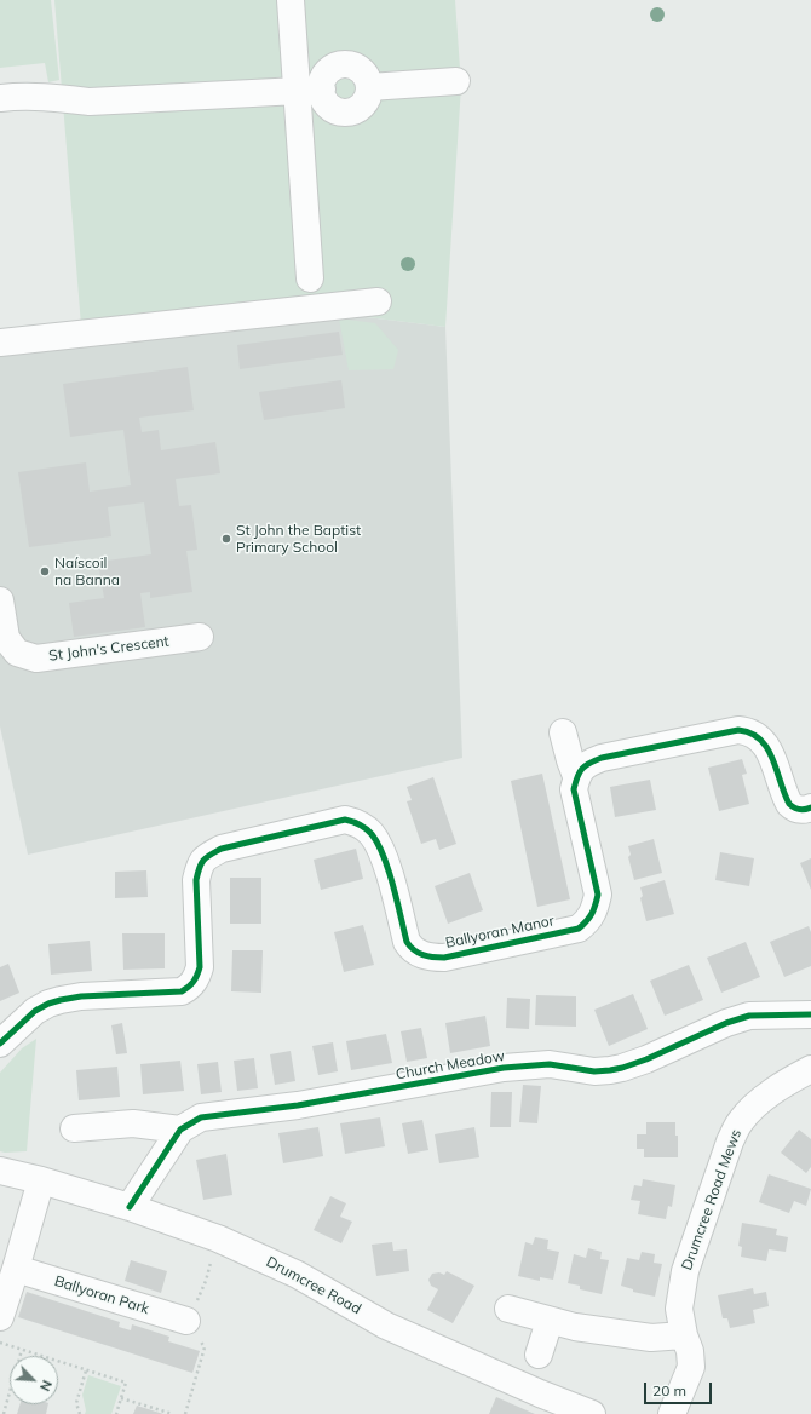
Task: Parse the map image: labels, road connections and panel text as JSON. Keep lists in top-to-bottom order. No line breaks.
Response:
{"streets":{"street":["St John's Crescent","Ballyoran Manor","Church Meadow","Drumcree Road Mews","Drumcree Road","Ballyoran Park"]},"crossings":[["Church Meadow","Drumcree Road"]],"places":["St John the Baptist Primary School","Naíscoil na Banna"],"scale_bar":"20 m","north":"bottom right"}
